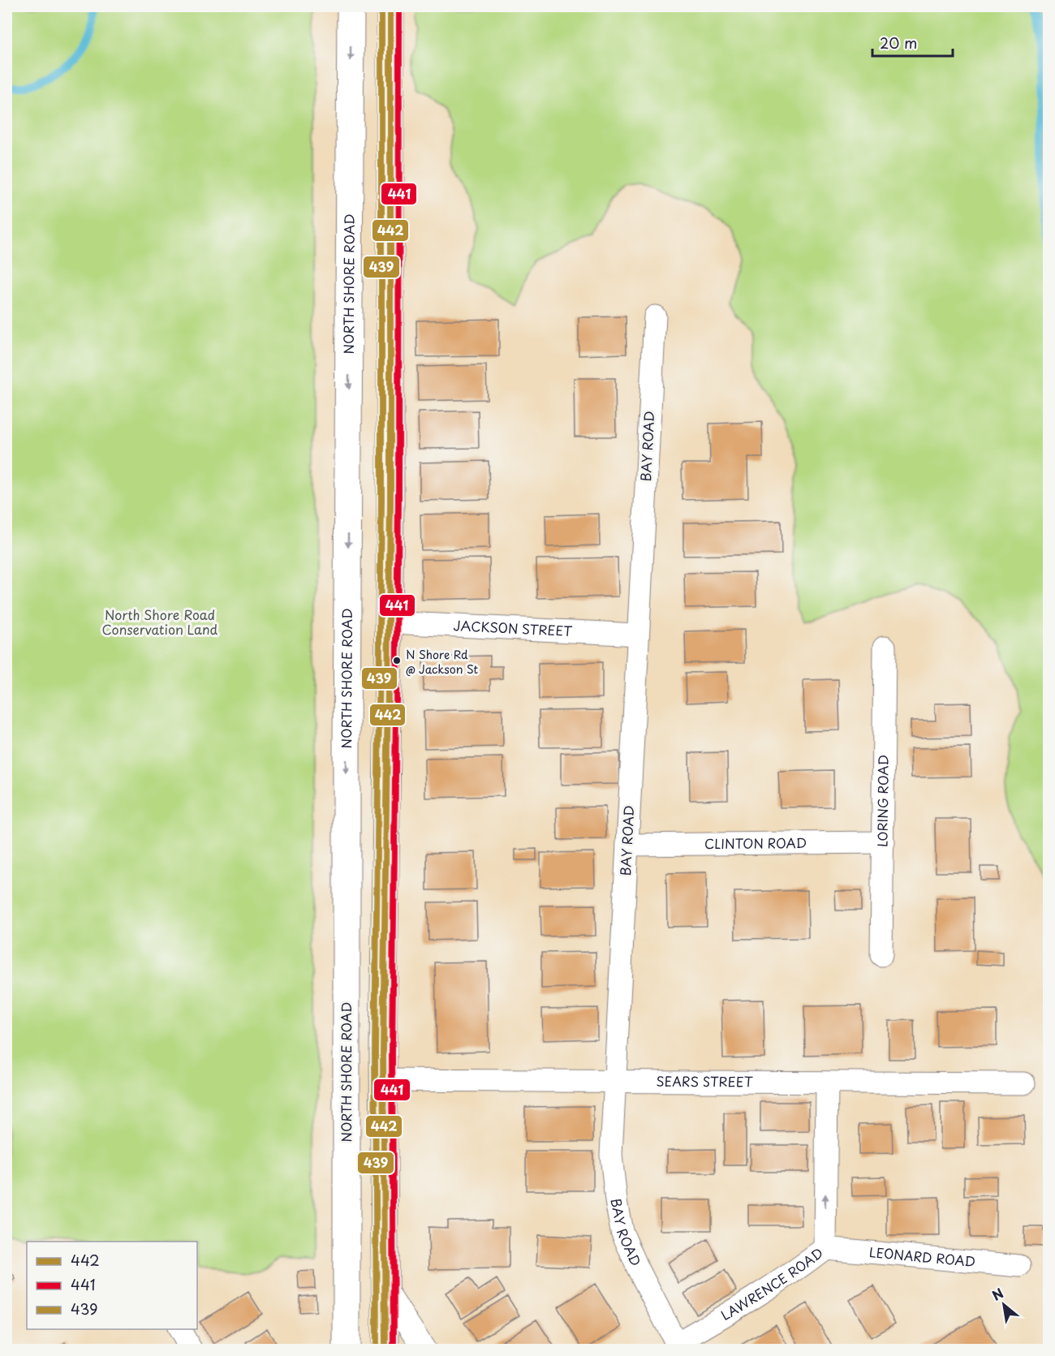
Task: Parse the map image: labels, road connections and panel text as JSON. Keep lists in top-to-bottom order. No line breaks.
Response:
{"streets":{"highway":["NORTH SHORE ROAD"],"street":["BAY ROAD","JACKSON STREET","LORING ROAD","CLINTON ROAD","SEARS STREET","LEONARD ROAD","LAWRENCE ROAD"]},"crossings":[["BAY ROAD","JACKSON STREET"],["BAY ROAD","CLINTON ROAD"],["BAY ROAD","SEARS STREET"],["BAY ROAD","LAWRENCE ROAD"],["LORING ROAD","CLINTON ROAD"],["SEARS STREET","LAWRENCE ROAD"],["LEONARD ROAD","LAWRENCE ROAD"]],"one_way":["LAWRENCE ROAD"],"parks":["North Shore Road Conservation Land"],"places":["N Shore Rd @ Jackson St"],"lines":["transit line 442","transit line 441","transit line 439"],"legend":["442","441","439"],"scale_bar":"20 m","north":"top left"}
